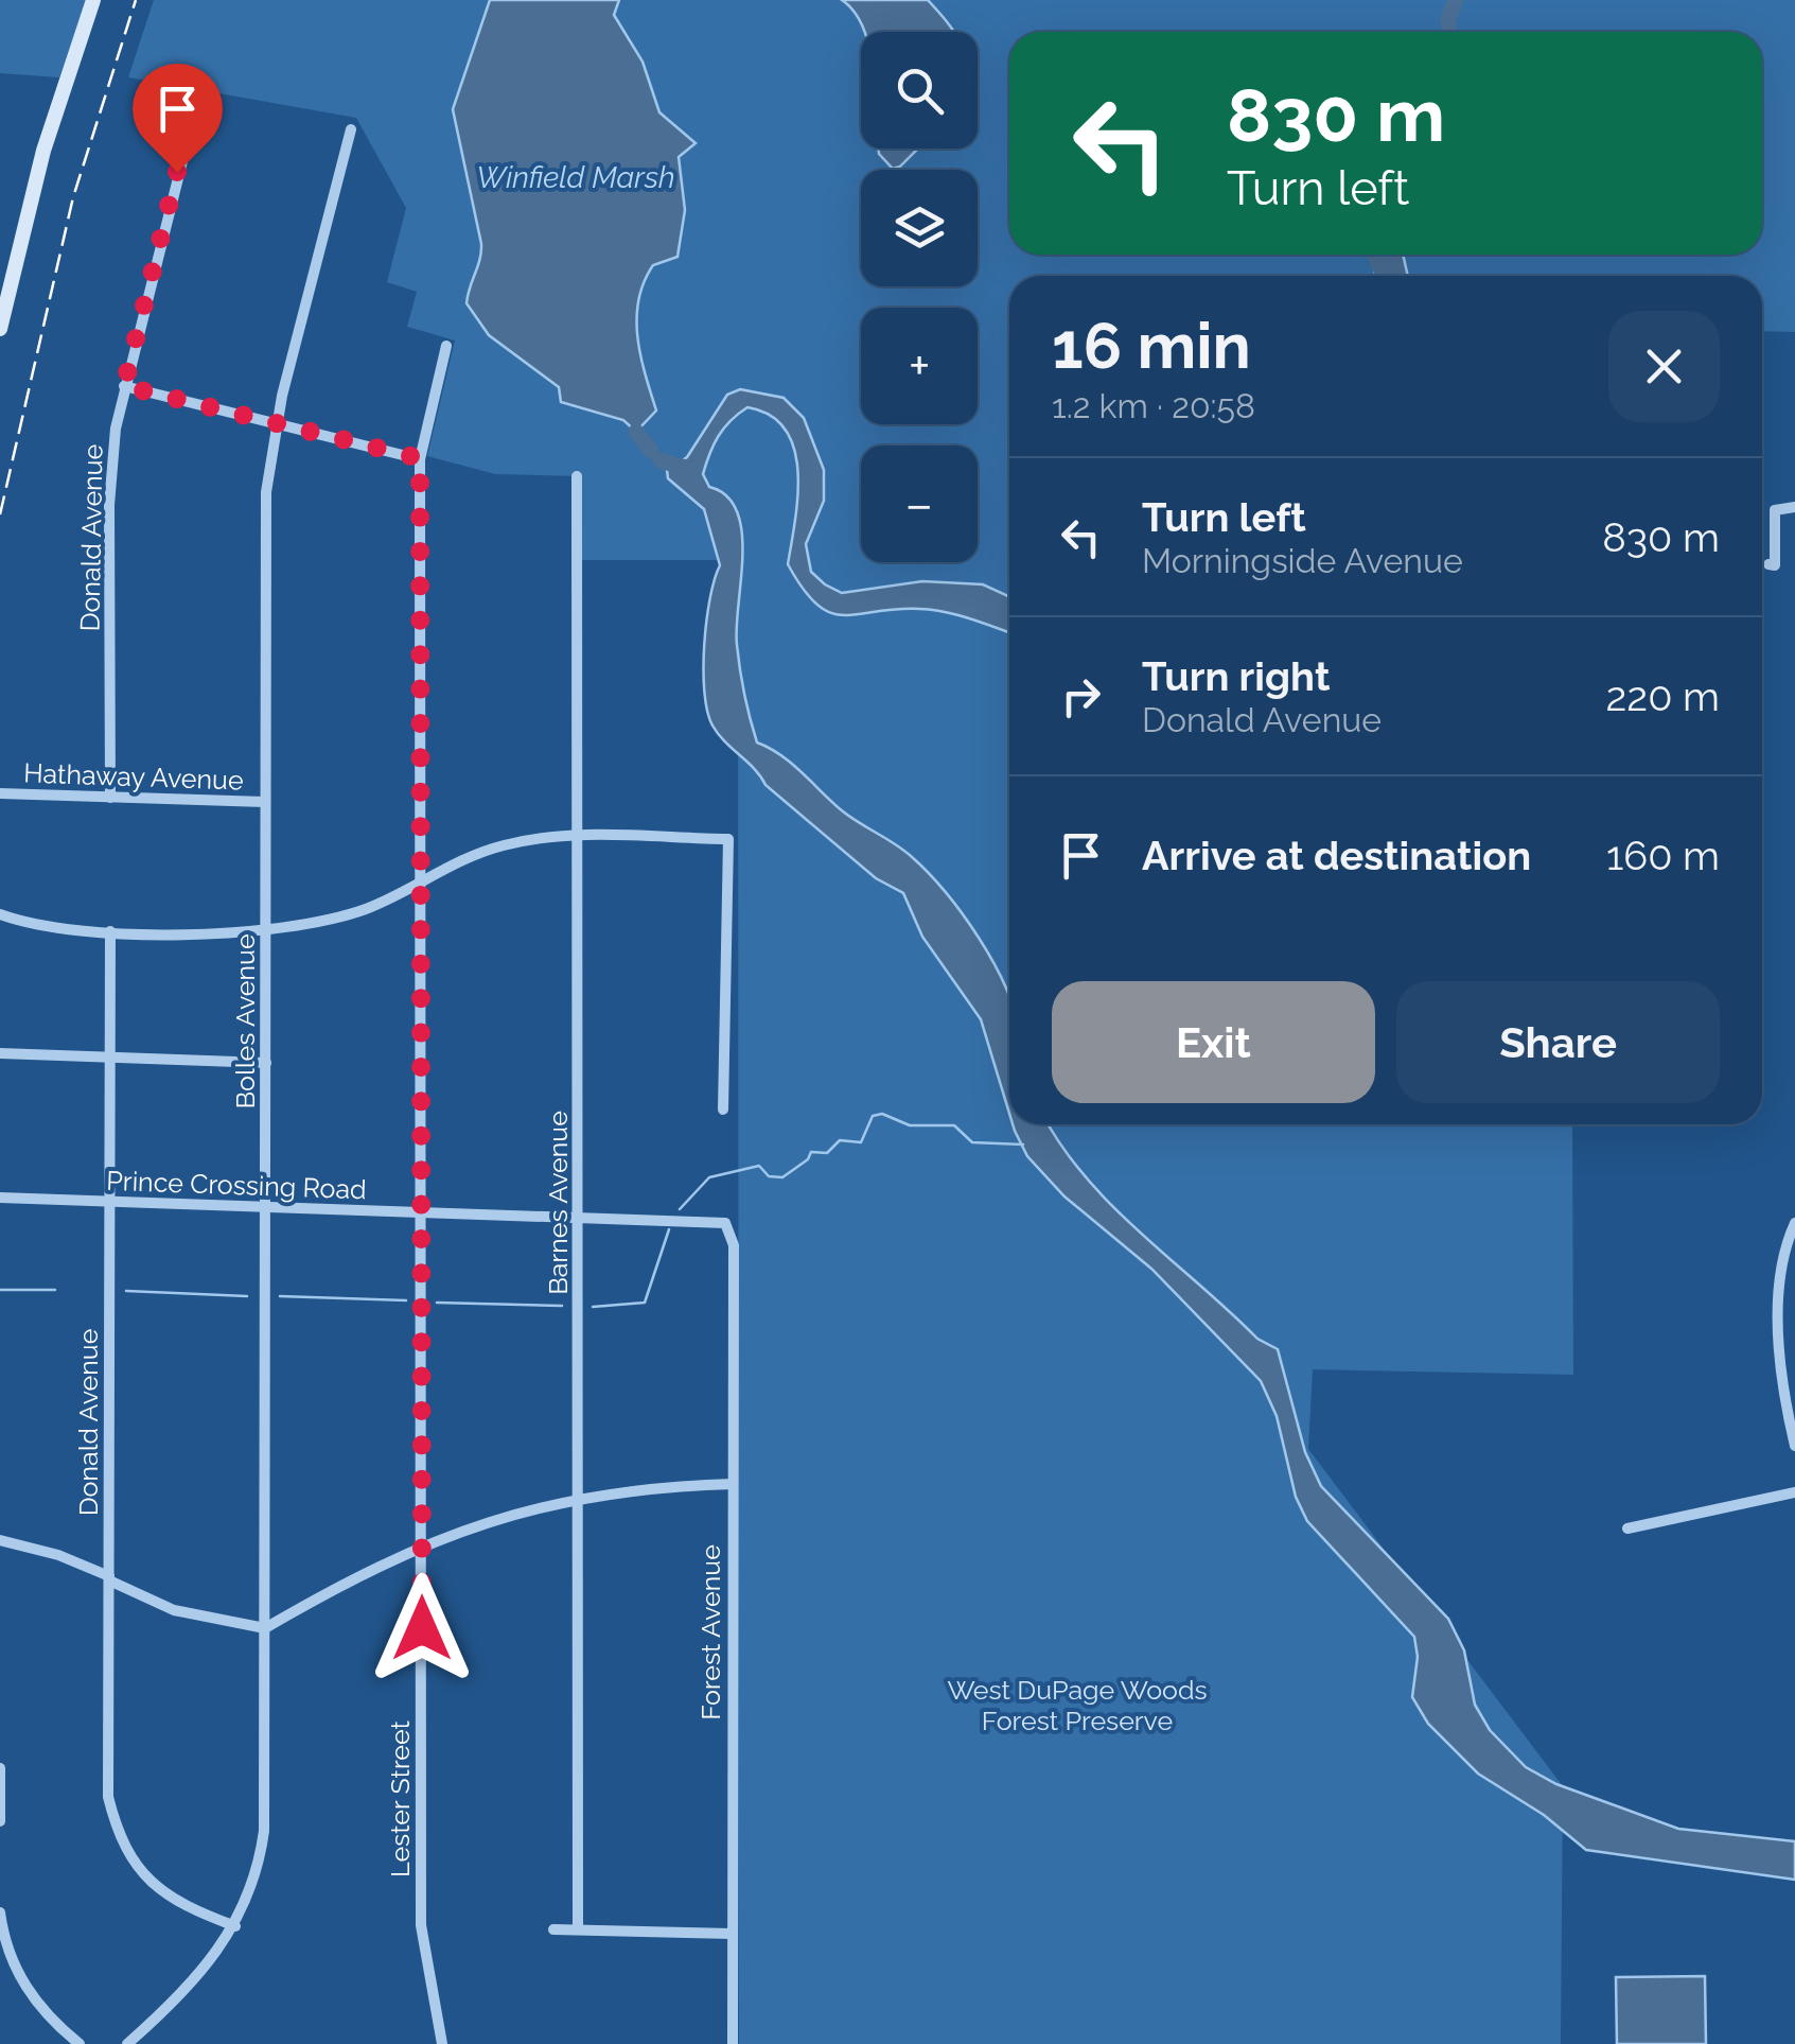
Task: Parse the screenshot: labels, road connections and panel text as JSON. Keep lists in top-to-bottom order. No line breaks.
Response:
{"streets":{"street":["Donald Avenue","Hathaway Avenue","Bolles Avenue","Prince Crossing Road","Barnes Avenue","Forest Avenue","Lester Street"]},"crossings":[["Donald Avenue","Hathaway Avenue"],["Donald Avenue","Bolles Avenue"],["Donald Avenue","Prince Crossing Road"],["Hathaway Avenue","Bolles Avenue"],["Bolles Avenue","Prince Crossing Road"],["Prince Crossing Road","Barnes Avenue"],["Prince Crossing Road","Forest Avenue"],["Prince Crossing Road","Lester Street"]],"water":["Winfield Marsh"],"parks":["West DuPage Woods Forest Preserve"],"page":{"map_buttons":["+","−"],"turn":["830 m","Turn left"],"heading":["16 min","1.2 km · 20:58"],"list":[{"name":"Turn left","note":"Morningside Avenue","value":"830 m"},{"name":"Turn right","note":"Donald Avenue","value":"220 m"},{"name":"Arrive at destination","value":"160 m"}],"buttons":["Exit","Share"]}}
